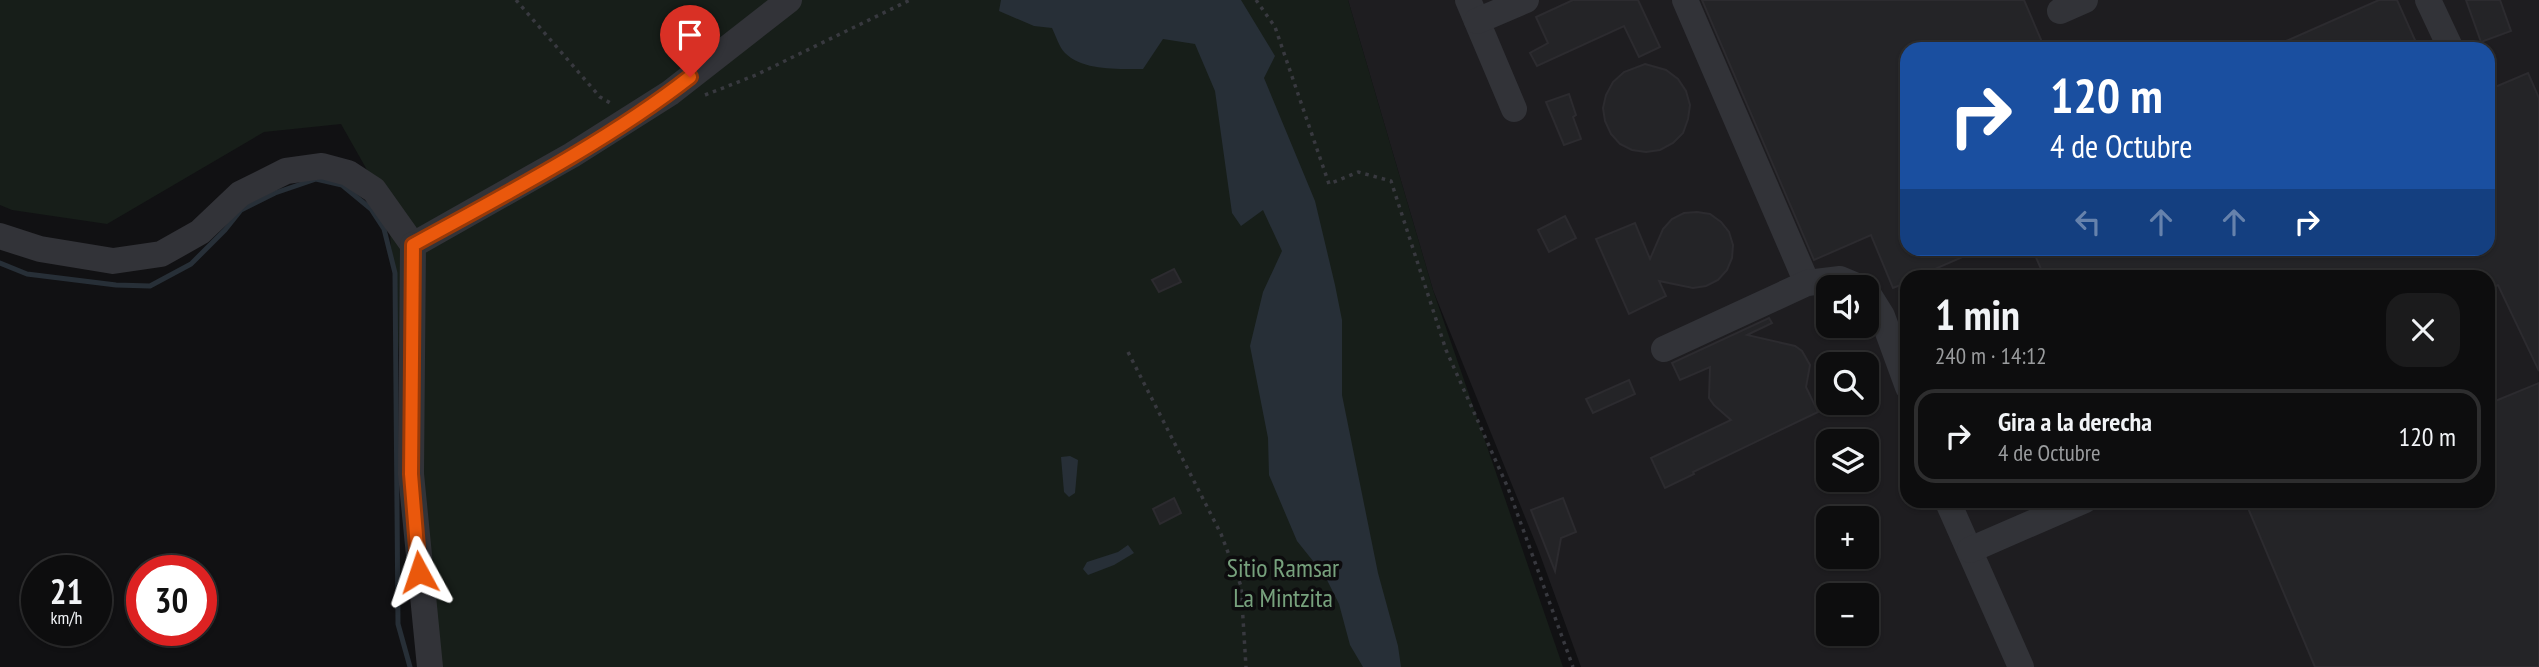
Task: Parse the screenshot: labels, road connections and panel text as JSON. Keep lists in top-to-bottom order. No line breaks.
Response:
{"parks":["Sitio Ramsar La Mintzita"],"page":{"turn":["120 m","4 de Octubre"],"heading":["1 min","240 m · 14:12"],"map_buttons":["+","−"],"list":[{"name":"Gira a la derecha","note":"4 de Octubre","value":"120 m"}],"speed":"21 km/h","limit":"30"}}
